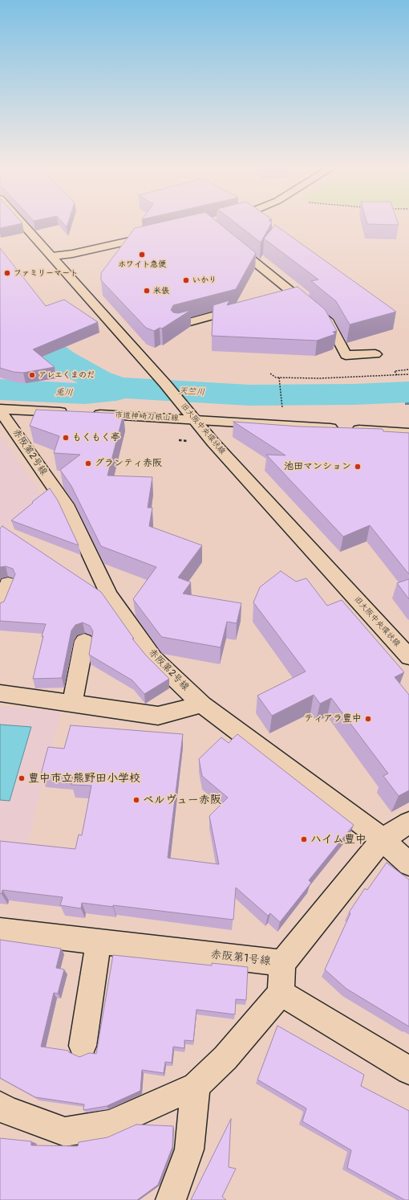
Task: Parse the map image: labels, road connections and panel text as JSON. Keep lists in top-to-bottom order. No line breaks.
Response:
{"streets":{"street":["市道神崎刀根山線","旧大阪中央環状線","赤阪第2号線","赤阪第1号線"]},"crossings":[["市道神崎刀根山線","旧大阪中央環状線"],["赤阪第2号線","赤阪第1号線"]],"water":["天竺川","兎川"],"places":["ホワイト急便","ファミリーマート","いかり","米俵","アレエくまのだ","もくもく亭","グランティ赤阪","池田マンション","ティアラ豊中","豊中市立熊野田小学校","ベルヴュー赤阪","ハイム豊中"]}
